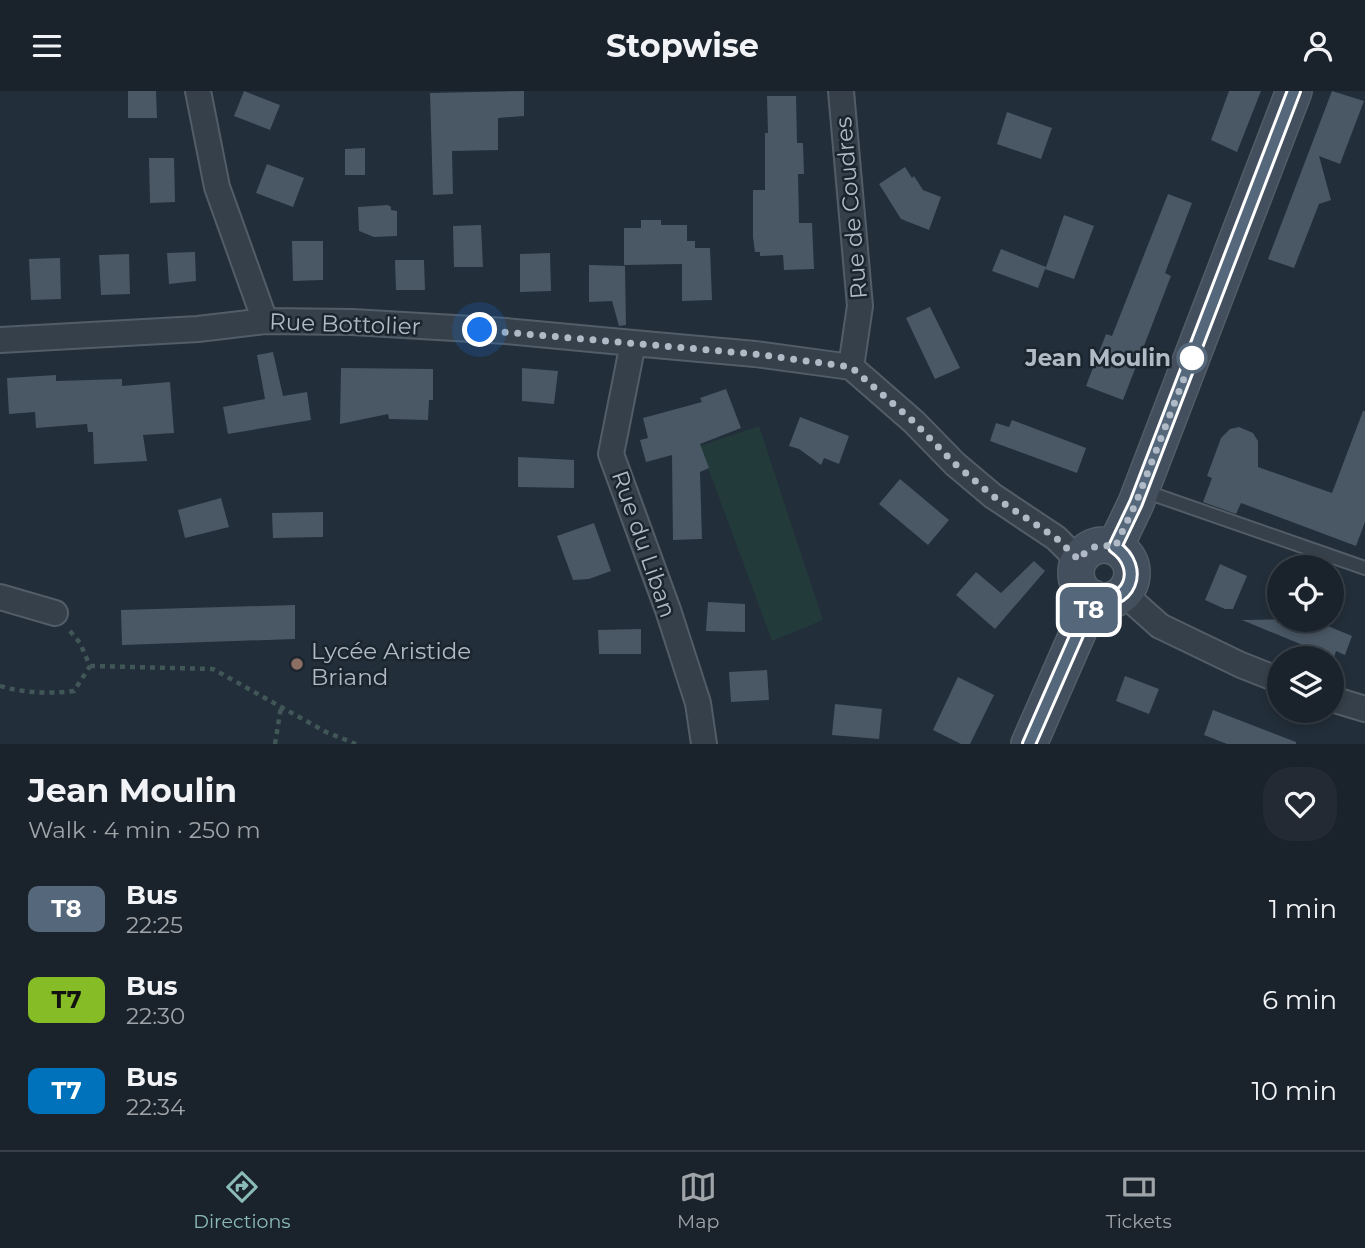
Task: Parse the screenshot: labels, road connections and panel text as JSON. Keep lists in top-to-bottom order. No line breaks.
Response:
{"streets":{"street":["Rue de Coudres","Rue Bottolier","Rue du Liban"]},"crossings":[["Rue de Coudres","Rue Bottolier"],["Rue Bottolier","Rue du Liban"]],"places":["Jean Moulin","Lycée Aristide Briand"],"lines":["bus line T8"],"page":{"header":"Stopwise","on_map":"T8","heading":["Jean Moulin","Walk · 4 min · 250 m"],"list":[{"mark":"T8","name":"Bus","note":"22:25","value":"1 min"},{"mark":"T7","name":"Bus","note":"22:30","value":"6 min"},{"mark":"T7","name":"Bus","note":"22:34","value":"10 min"}],"tabs":["Directions","Map","Tickets"]}}
